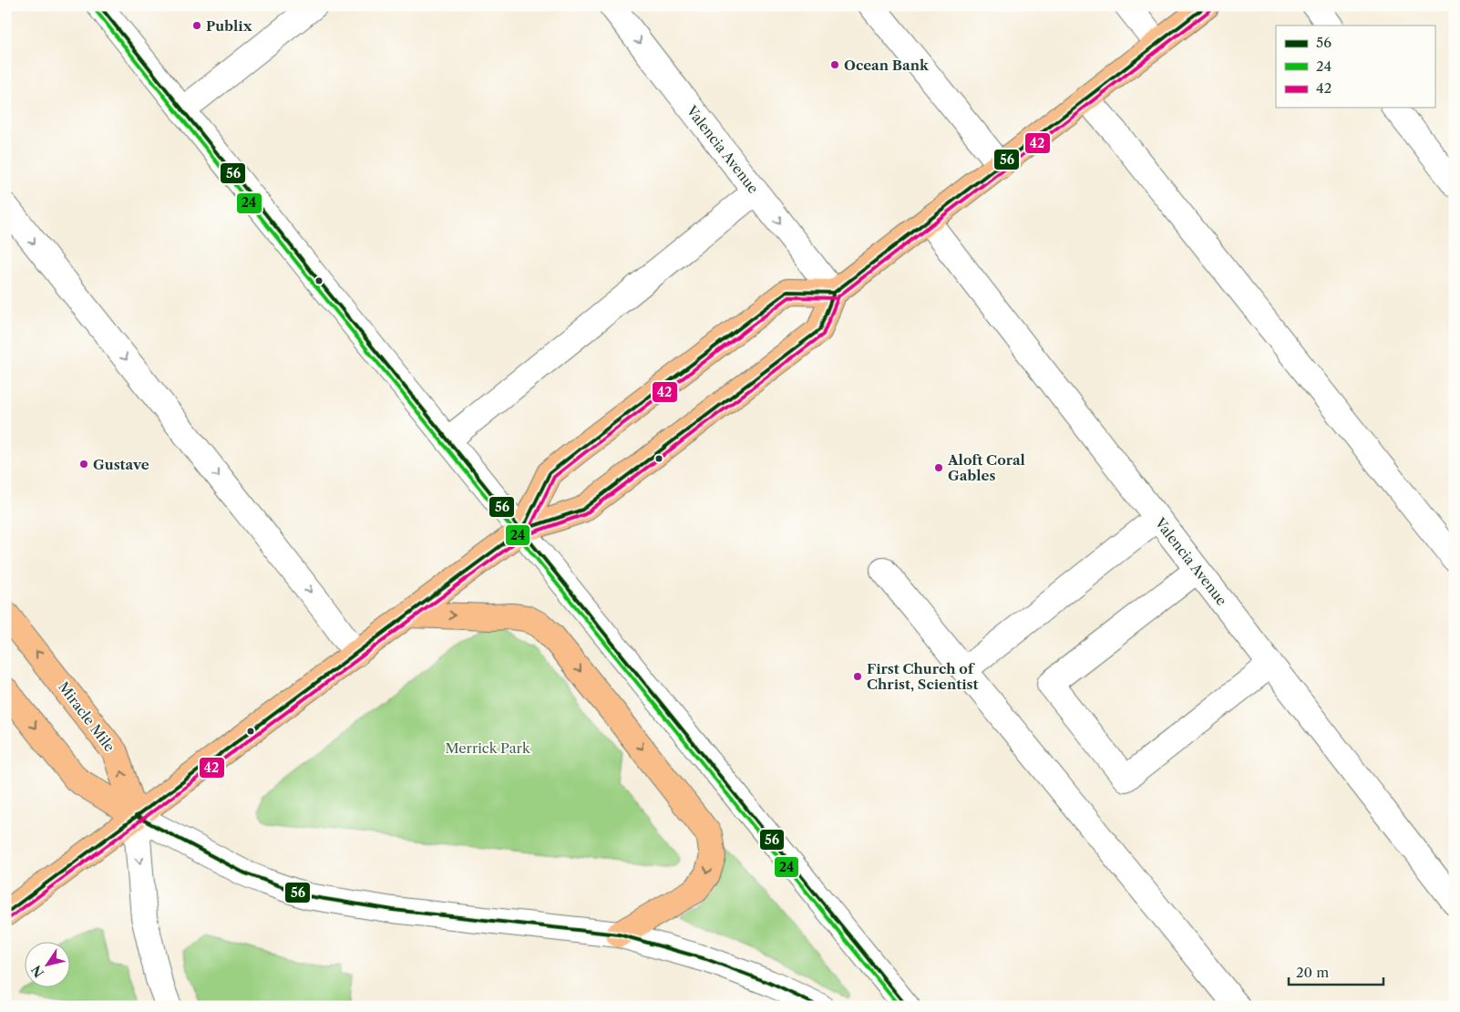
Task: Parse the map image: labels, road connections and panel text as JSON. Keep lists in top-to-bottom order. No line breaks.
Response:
{"streets":{"main road":["Miracle Mile"],"street":["Valencia Avenue"]},"parks":["Merrick Park"],"places":["Publix","Ocean Bank","Gustave","Aloft Coral Gables","First Church of Christ, Scientist"],"lines":["transit line 56","transit line 24","transit line 42"],"legend":["56","24","42"],"scale_bar":"20 m","north":"bottom left"}
